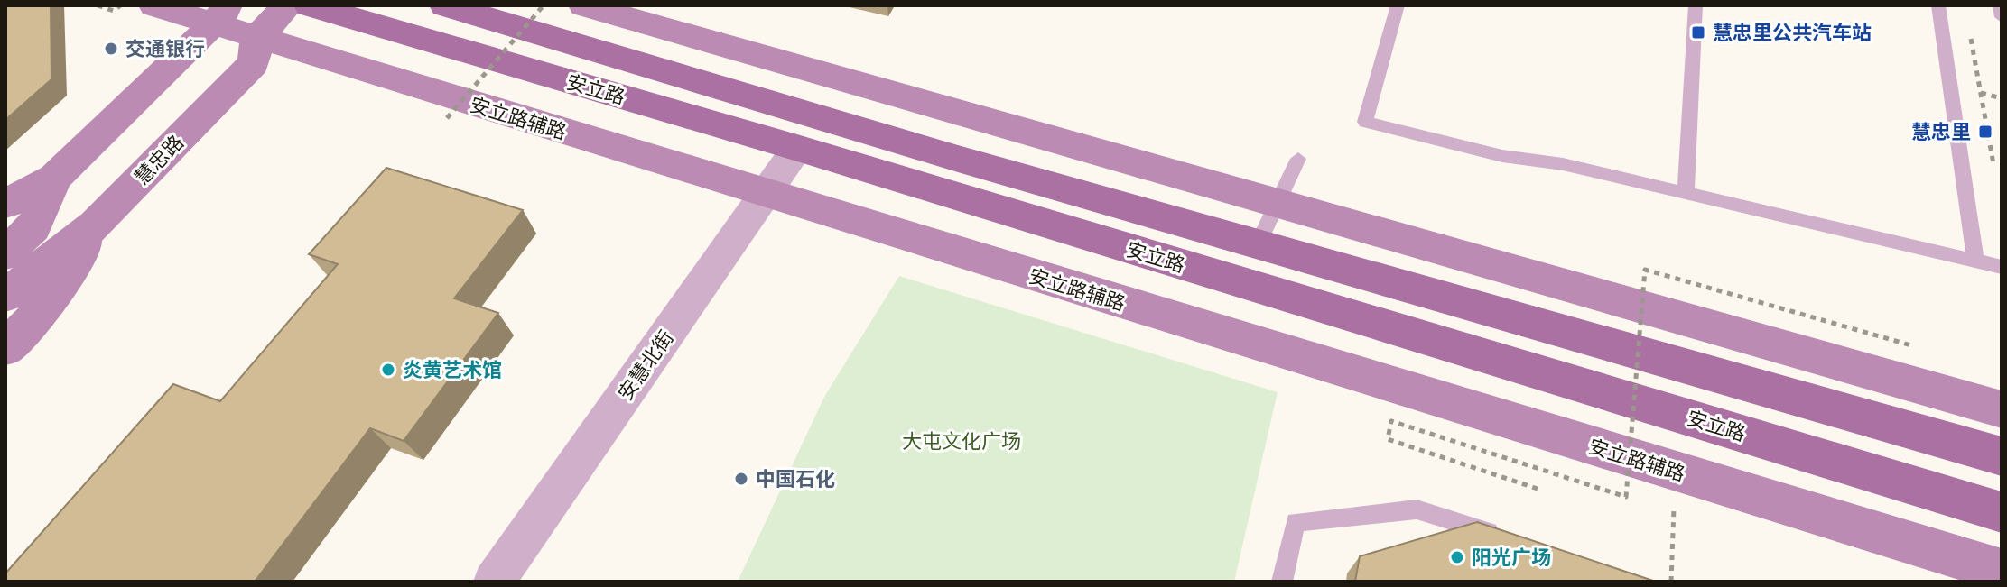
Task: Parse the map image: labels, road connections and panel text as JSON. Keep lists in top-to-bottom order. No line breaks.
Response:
{"streets":{"main road":["安立路"],"street":["安立路辅路","慧忠路","安慧北街"]},"crossings":[["安立路","安慧北街"],["安立路辅路","慧忠路"],["安立路辅路","安慧北街"]],"parks":["大屯文化广场"],"places":{"transit":["慧忠里公共汽车站","慧忠里"],"other":["交通银行","炎黄艺术馆","中国石化","阳光广场"]}}
